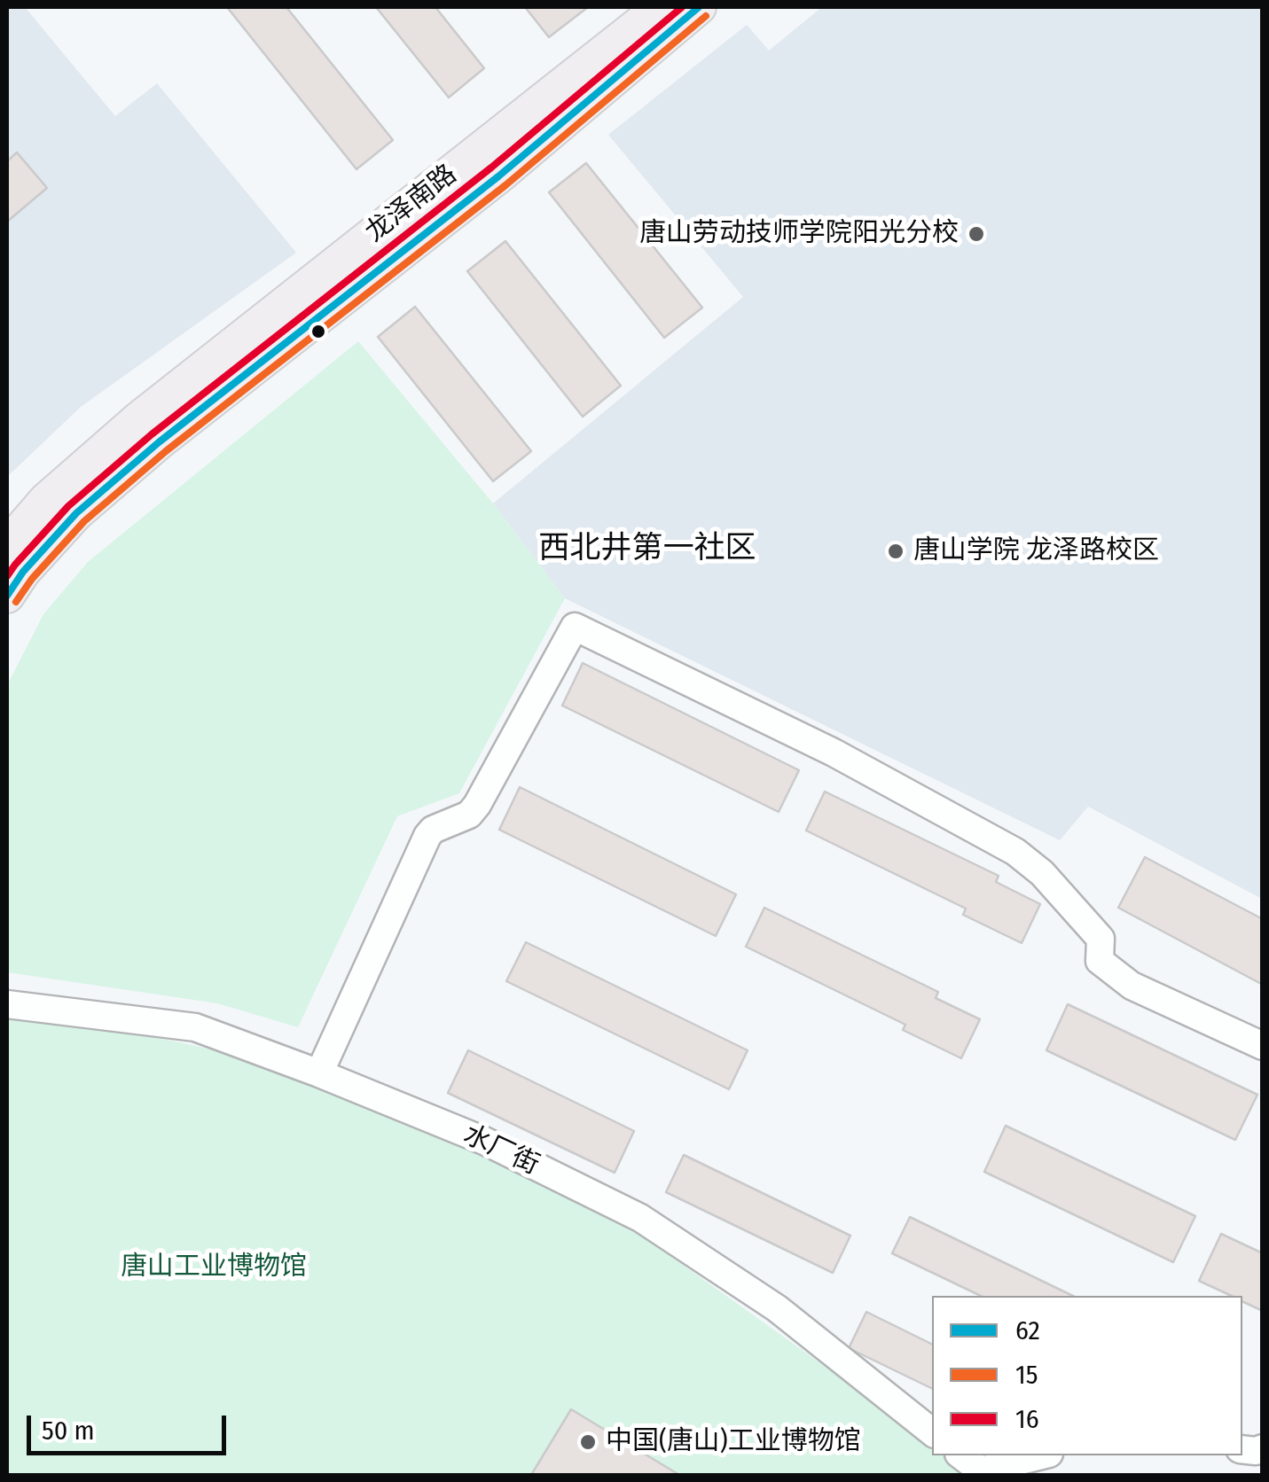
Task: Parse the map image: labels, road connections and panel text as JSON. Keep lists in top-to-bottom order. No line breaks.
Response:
{"streets":{"main road":["龙泽南路"],"street":["水厂街"]},"districts":["西北井第一社区"],"parks":["唐山工业博物馆"],"places":["唐山劳动技师学院阳光分校","唐山学院 龙泽路校区","中国(唐山)工业博物馆"],"lines":["transit line 62","transit line 16","transit line 15"],"legend":["62","15","16"],"scale_bar":"50 m"}
